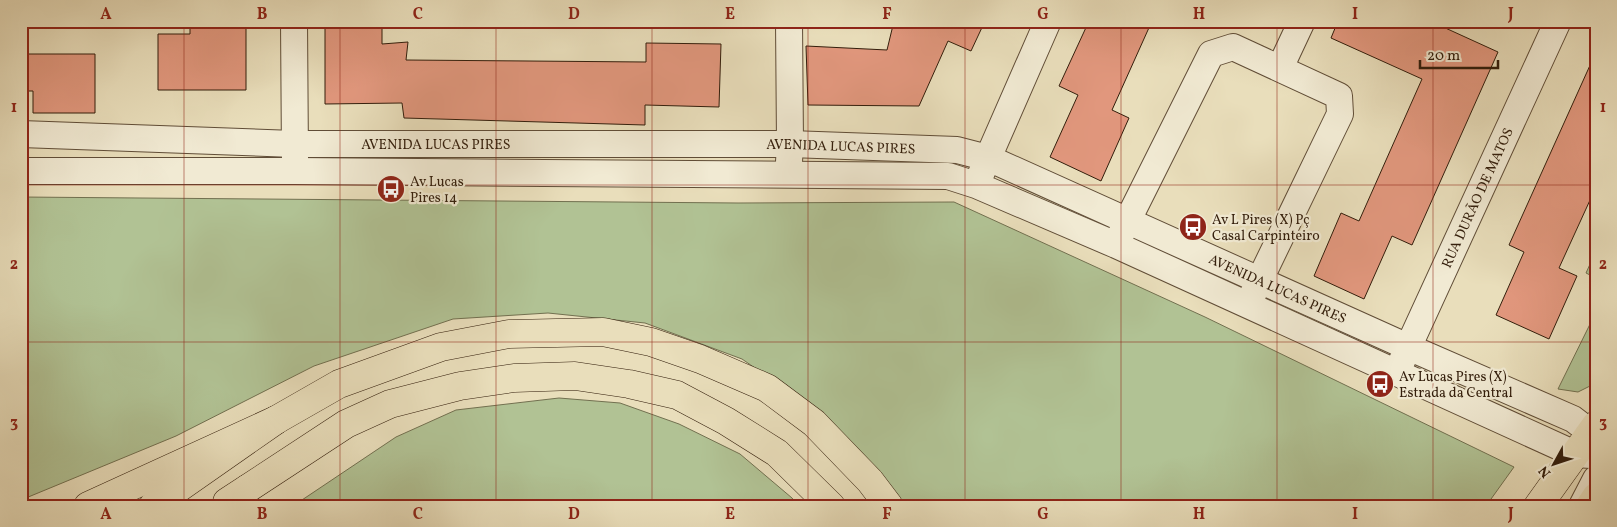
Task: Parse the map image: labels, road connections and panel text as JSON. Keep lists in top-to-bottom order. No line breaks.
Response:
{"streets":{"street":["AVENIDA LUCAS PIRES","RUA DURÃO DE MATOS"]},"crossings":[["AVENIDA LUCAS PIRES","RUA DURÃO DE MATOS"]],"places":{"bus stop":["Av Lucas Pires 14","Av L Pires (X) Pç Casal Carpinteiro","Av Lucas Pires (X) Estrada da Central"]},"scale_bar":"20 m","north":"bottom left","grid":{"columns":["A","B","C","D","E","F","G","H","I","J"],"rows":["1","2","3"]}}
